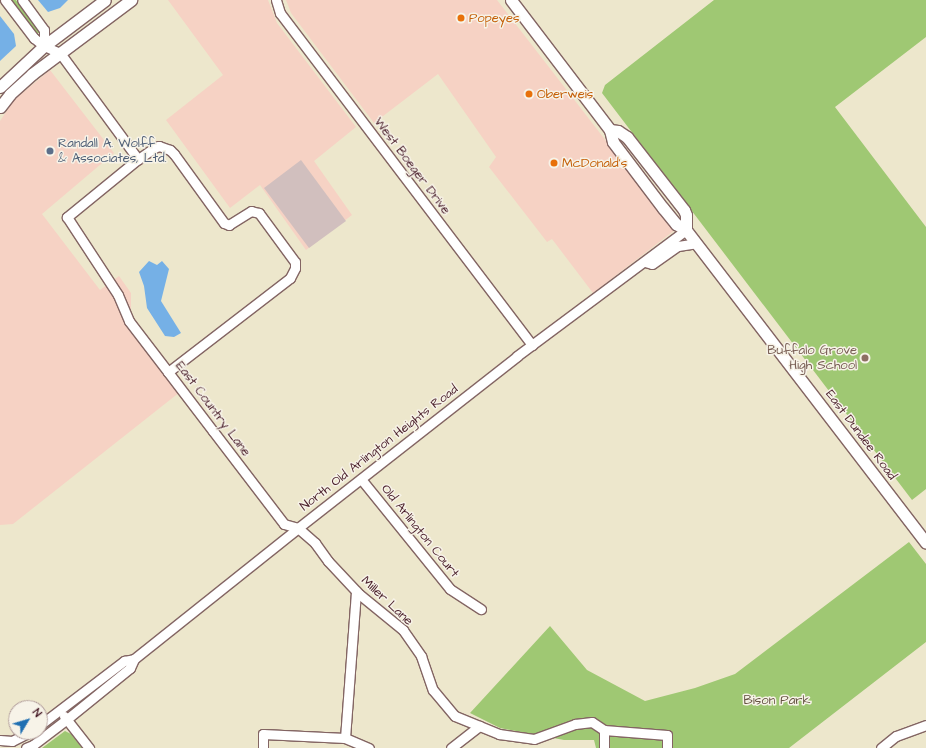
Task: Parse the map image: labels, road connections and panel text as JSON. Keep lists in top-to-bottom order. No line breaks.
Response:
{"streets":{"main road":["East Dundee Road"],"street":["West Boeger Drive","East Country Lane","North Old Arlington Heights Road","Old Arlington Court","Miller Lane"]},"crossings":[["West Boeger Drive","North Old Arlington Heights Road"],["East Country Lane","North Old Arlington Heights Road"],["East Country Lane","Miller Lane"],["East Dundee Road","North Old Arlington Heights Road"],["North Old Arlington Heights Road","Old Arlington Court"],["North Old Arlington Heights Road","Miller Lane"]],"parks":["Bison Park"],"places":["Popeyes","Oberweis","Randall A. Wolff & Associates, Ltd.","McDonald's","Buffalo Grove High School"],"north":"top right"}
